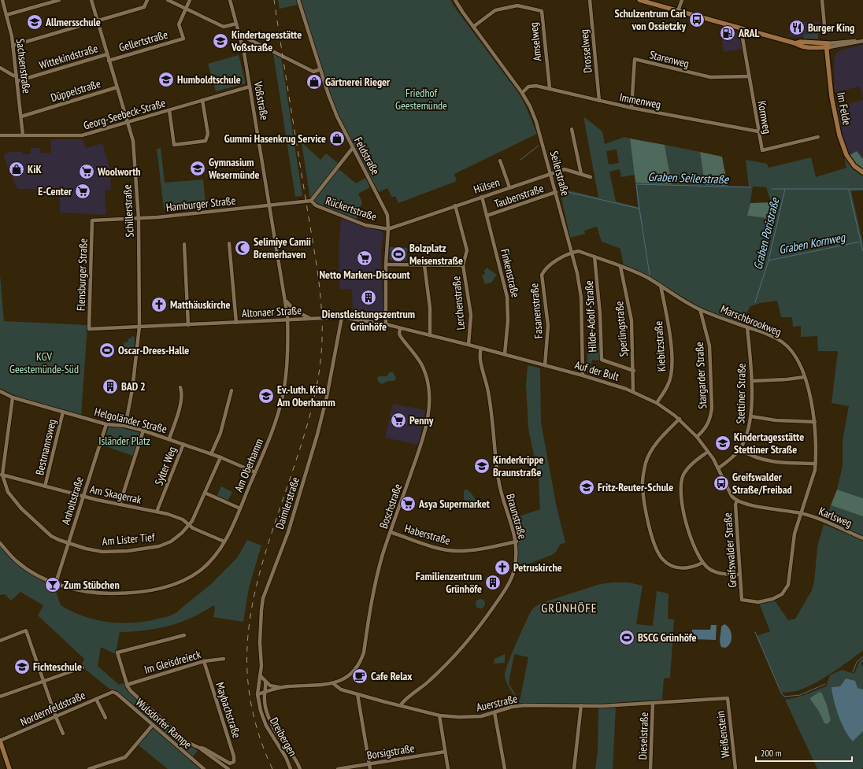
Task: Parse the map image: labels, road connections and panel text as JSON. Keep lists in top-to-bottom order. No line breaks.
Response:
{"streets":{"main road":["Im Felde"],"street":["Gellertstraße","Amselweg","Drosselweg","Wittekindstraße","Starenweg","Sachsenstraße","Düppelstraße","Voßstraße","Immenweg","Georg-Seebeck-Straße","Kornweg","Feldstraße","Seilerstraße","Hülsen","Taubenstraße","Hamburger Straße","Rückertstraße","Schillerstraße","Finkenstraße","Flensburger Straße","Lerchenstraße","Fasanenstraße","Altonaer Straße","Hilde-Adolf-Straße","Marschbrookweg","Sperlingstraße","Kiebitzstraße","Auf der Bult","Stargarder Straße","Stettiner Straße","Helgoländer Straße","Bestmannsweg","Am Oberhamm","Sylter Weg","Am Skagerrak","Anholtstraße","Daimlerstraße","Boschstraße","Braunstraße","Karlsweg","Haberstraße","Am Lister Tief","Greifswalder Straße","Im Gleisdreieck","Auerstraße","Nordernfeldstraße","Maybachstraße","Wulsdorfer Rampe","Weißenstein","Dieselstraße","Dreibergen","Borsigstraße"]},"crossings":[["Gellertstraße","Schillerstraße"],["Amselweg","Immenweg"],["Amselweg","Seilerstraße"],["Drosselweg","Immenweg"],["Wittekindstraße","Sachsenstraße"],["Wittekindstraße","Schillerstraße"],["Starenweg","Immenweg"],["Starenweg","Kornweg"],["Sachsenstraße","Düppelstraße"],["Sachsenstraße","Georg-Seebeck-Straße"],["Düppelstraße","Schillerstraße"],["Voßstraße","Georg-Seebeck-Straße"],["Voßstraße","Hamburger Straße"],["Voßstraße","Am Oberhamm"],["Immenweg","Kornweg"],["Immenweg","Seilerstraße"],["Georg-Seebeck-Straße","Schillerstraße"],["Feldstraße","Hülsen"],["Feldstraße","Rückertstraße"],["Feldstraße","Auf der Bult"],["Seilerstraße","Hülsen"],["Seilerstraße","Taubenstraße"],["Seilerstraße","Fasanenstraße"],["Seilerstraße","Marschbrookweg"],["Seilerstraße","Auf der Bult"],["Hülsen","Rückertstraße"],["Hülsen","Finkenstraße"],["Hülsen","Lerchenstraße"],["Taubenstraße","Finkenstraße"],["Hamburger Straße","Rückertstraße"],["Hamburger Straße","Schillerstraße"],["Hamburger Straße","Flensburger Straße"],["Hamburger Straße","Am Oberhamm"],["Schillerstraße","Altonaer Straße"],["Schillerstraße","Helgoländer Straße"],["Finkenstraße","Auf der Bult"],["Flensburger Straße","Altonaer Straße"],["Lerchenstraße","Auf der Bult"],["Fasanenstraße","Marschbrookweg"],["Fasanenstraße","Auf der Bult"],["Altonaer Straße","Auf der Bult"],["Altonaer Straße","Am Oberhamm"],["Altonaer Straße","Daimlerstraße"],["Hilde-Adolf-Straße","Marschbrookweg"],["Hilde-Adolf-Straße","Sperlingstraße"],["Marschbrookweg","Sperlingstraße"],["Marschbrookweg","Kiebitzstraße"],["Marschbrookweg","Stargarder Straße"],["Marschbrookweg","Stettiner Straße"],["Marschbrookweg","Karlsweg"],["Marschbrookweg","Greifswalder Straße"],["Sperlingstraße","Auf der Bult"],["Kiebitzstraße","Auf der Bult"],["Auf der Bult","Stargarder Straße"],["Auf der Bult","Stettiner Straße"],["Auf der Bult","Daimlerstraße"],["Auf der Bult","Boschstraße"],["Auf der Bult","Braunstraße"],["Auf der Bult","Greifswalder Straße"],["Helgoländer Straße","Bestmannsweg"],["Helgoländer Straße","Am Oberhamm"],["Helgoländer Straße","Sylter Weg"],["Helgoländer Straße","Anholtstraße"],["Helgoländer Straße","Am Lister Tief"],["Bestmannsweg","Am Skagerrak"],["Am Oberhamm","Am Skagerrak"],["Am Oberhamm","Anholtstraße"],["Sylter Weg","Am Skagerrak"],["Am Skagerrak","Anholtstraße"],["Am Skagerrak","Am Lister Tief"],["Anholtstraße","Am Lister Tief"],["Daimlerstraße","Dreibergen"],["Boschstraße","Haberstraße"],["Boschstraße","Auerstraße"],["Braunstraße","Haberstraße"],["Braunstraße","Auerstraße"],["Im Gleisdreieck","Maybachstraße"],["Auerstraße","Weißenstein"],["Auerstraße","Dieselstraße"],["Nordernfeldstraße","Wulsdorfer Rampe"]],"districts":["GRÜNHÖFE"],"water":["Graben Seilerstraße","Graben Poristraße","Graben Kornweg"],"parks":["Friedhof Geestemünde","KGV Geestemünde-Süd","Isländer Platz"],"places":{"bus stop":["Schulzentrum Carl von Ossietzky","Greifswalder Straße/Freibad"],"school or university":["Allmersschule","Kindertagesstätte Voßstraße","Humboldtschule","Gymnasium Wesermünde","Ev.-luth. Kita Am Oberhamm","Kindertagesstätte Stettiner Straße","Kinderkrippe Braunstraße","Fritz-Reuter-Schule","Fichteschule"],"restaurant":["Burger King"],"fuel station":["ARAL"],"shop":["Gärtnerei Rieger","Gummi Hasenkrug Service","KiK"],"supermarket":["Woolworth","E-Center","Netto Marken-Discount","Penny","Asya Supermarket"],"mosque":["Selimiye Camii Bremerhaven"],"sports":["Bolzplatz Meisenstraße","Oscar-Drees-Halle","BSCG Grünhöfe"],"building":["Dienstleistungszentrum Grünhöfe","BAD 2","Familienzentrum Grünhöfe"],"church":["Matthäuskirche","Petruskirche"],"bar":["Zum Stübchen"],"cafe":["Cafe Relax"]},"scale_bar":"200 m"}
